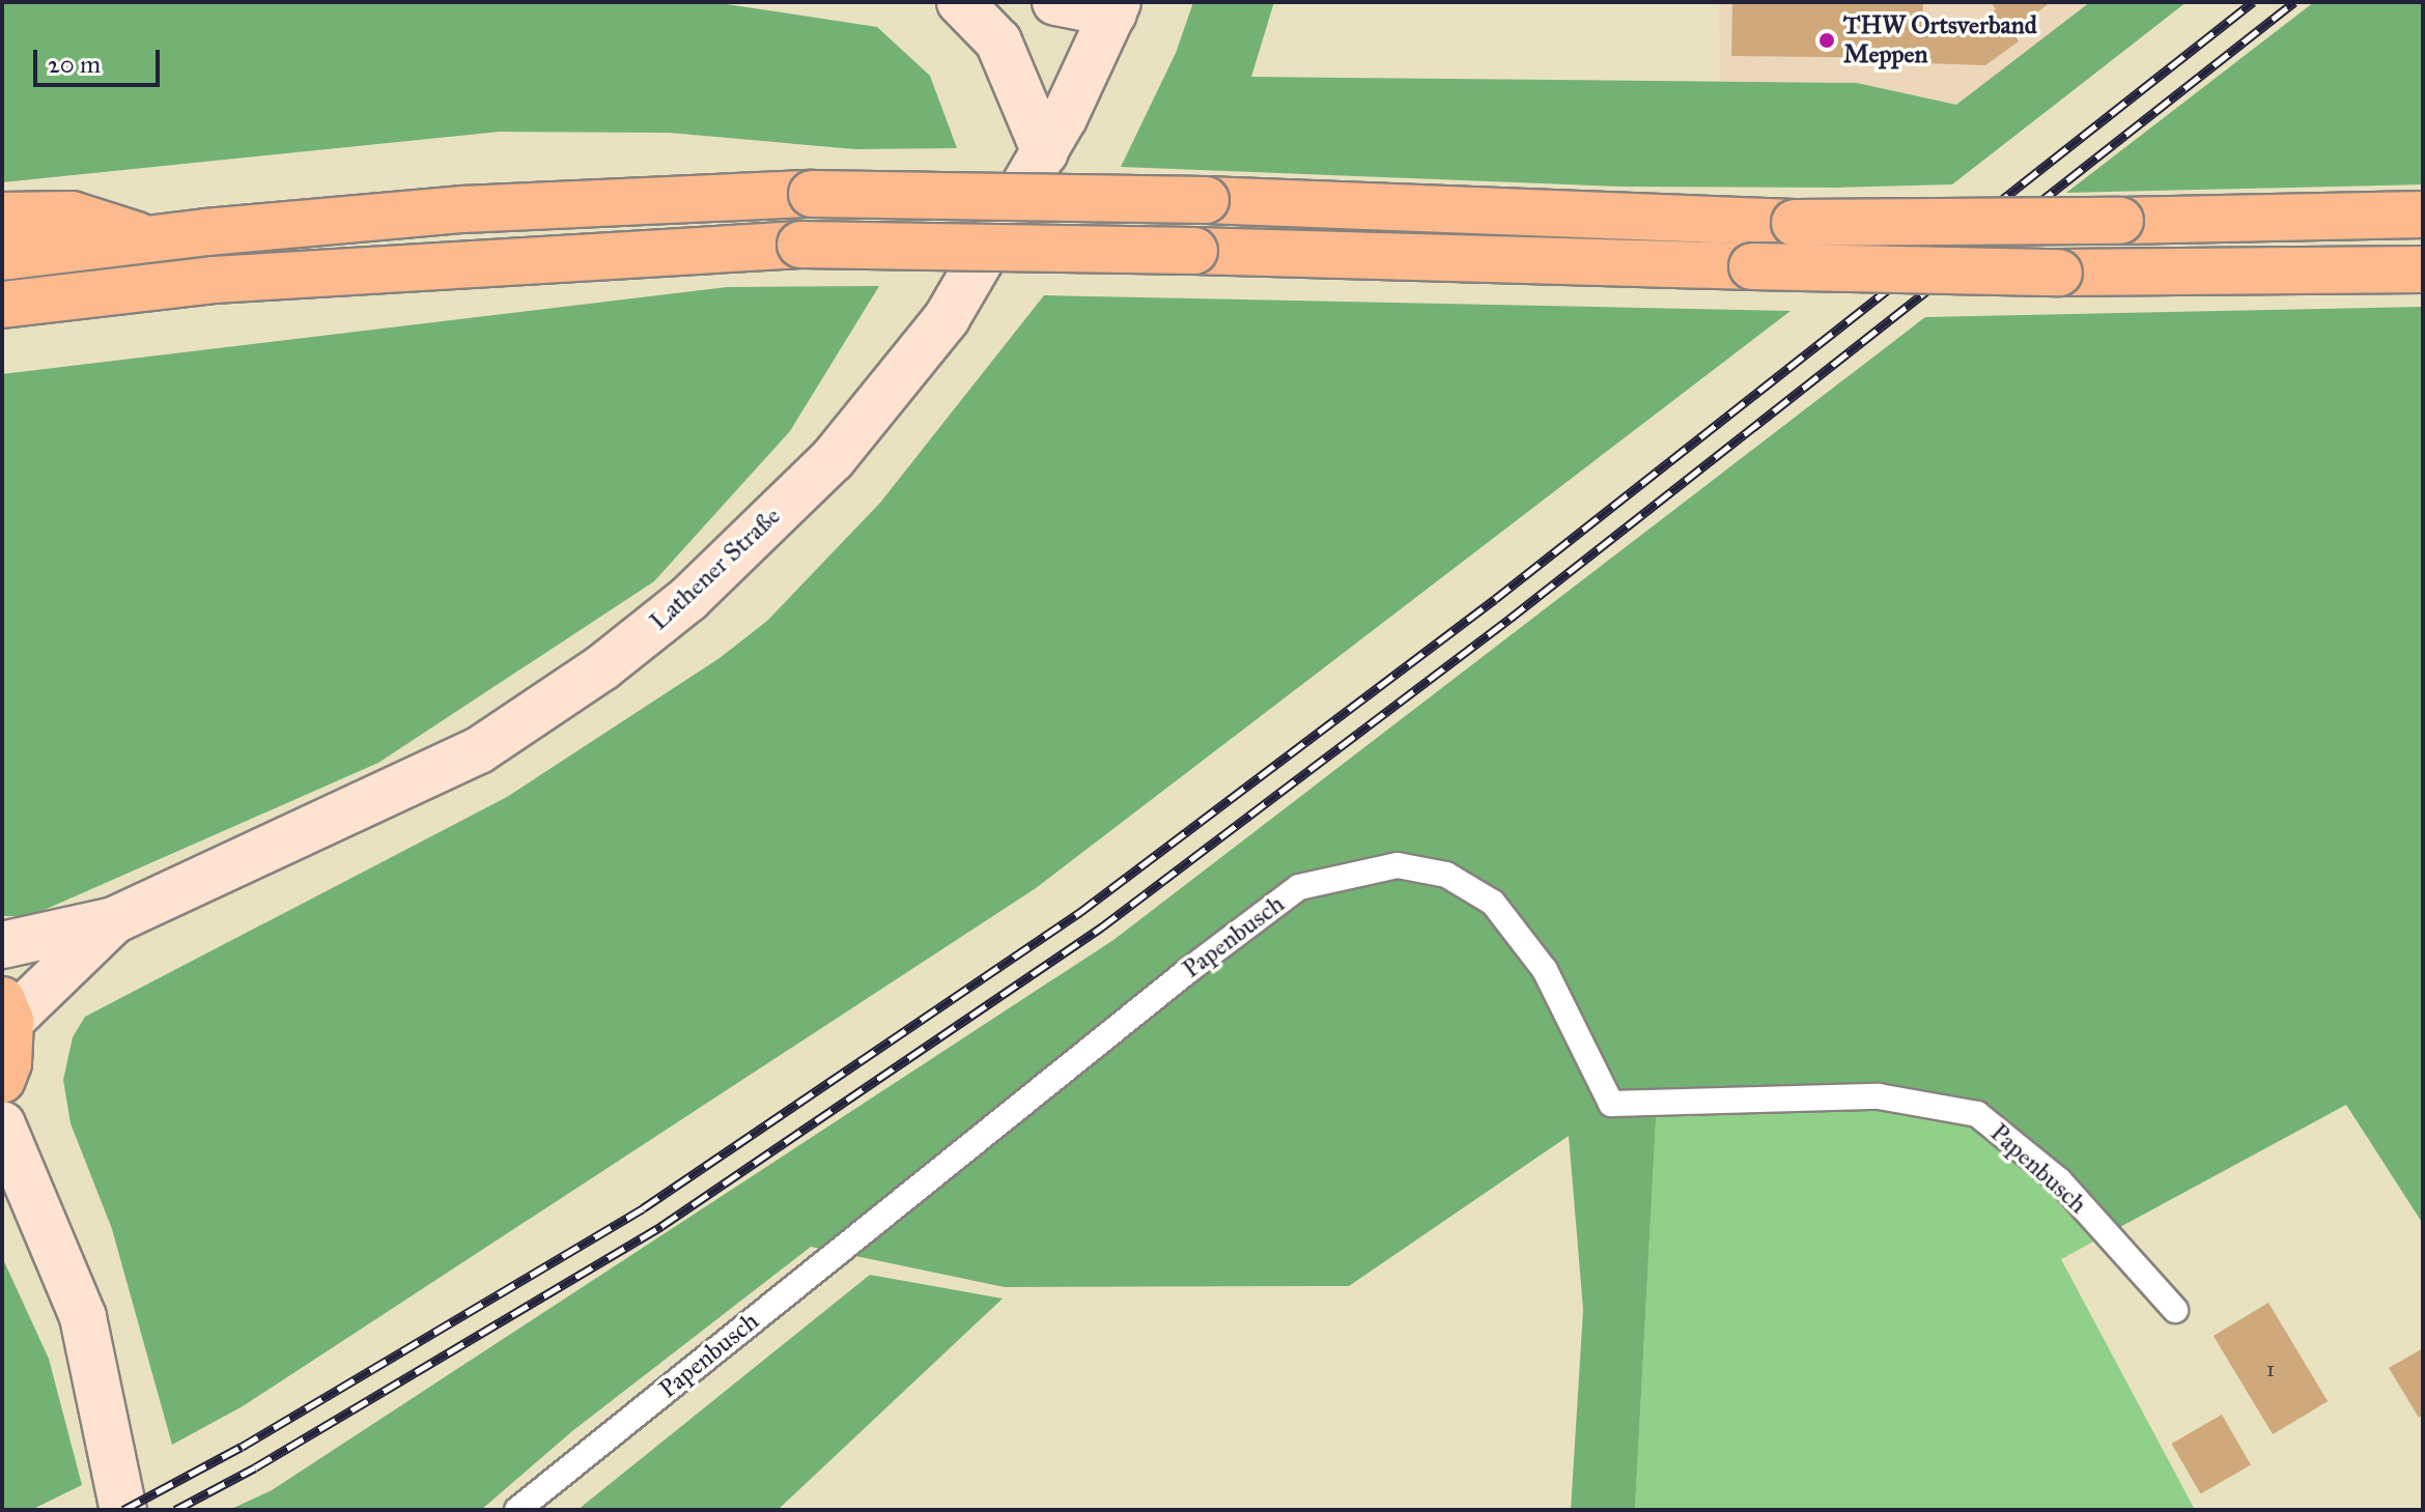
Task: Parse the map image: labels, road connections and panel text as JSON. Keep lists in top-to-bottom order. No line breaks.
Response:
{"streets":{"street":["Lathener Straße"],"lane":["Papenbusch"]},"places":["THW Ortsverband Meppen"],"house_numbers":["1"],"scale_bar":"20 m"}
